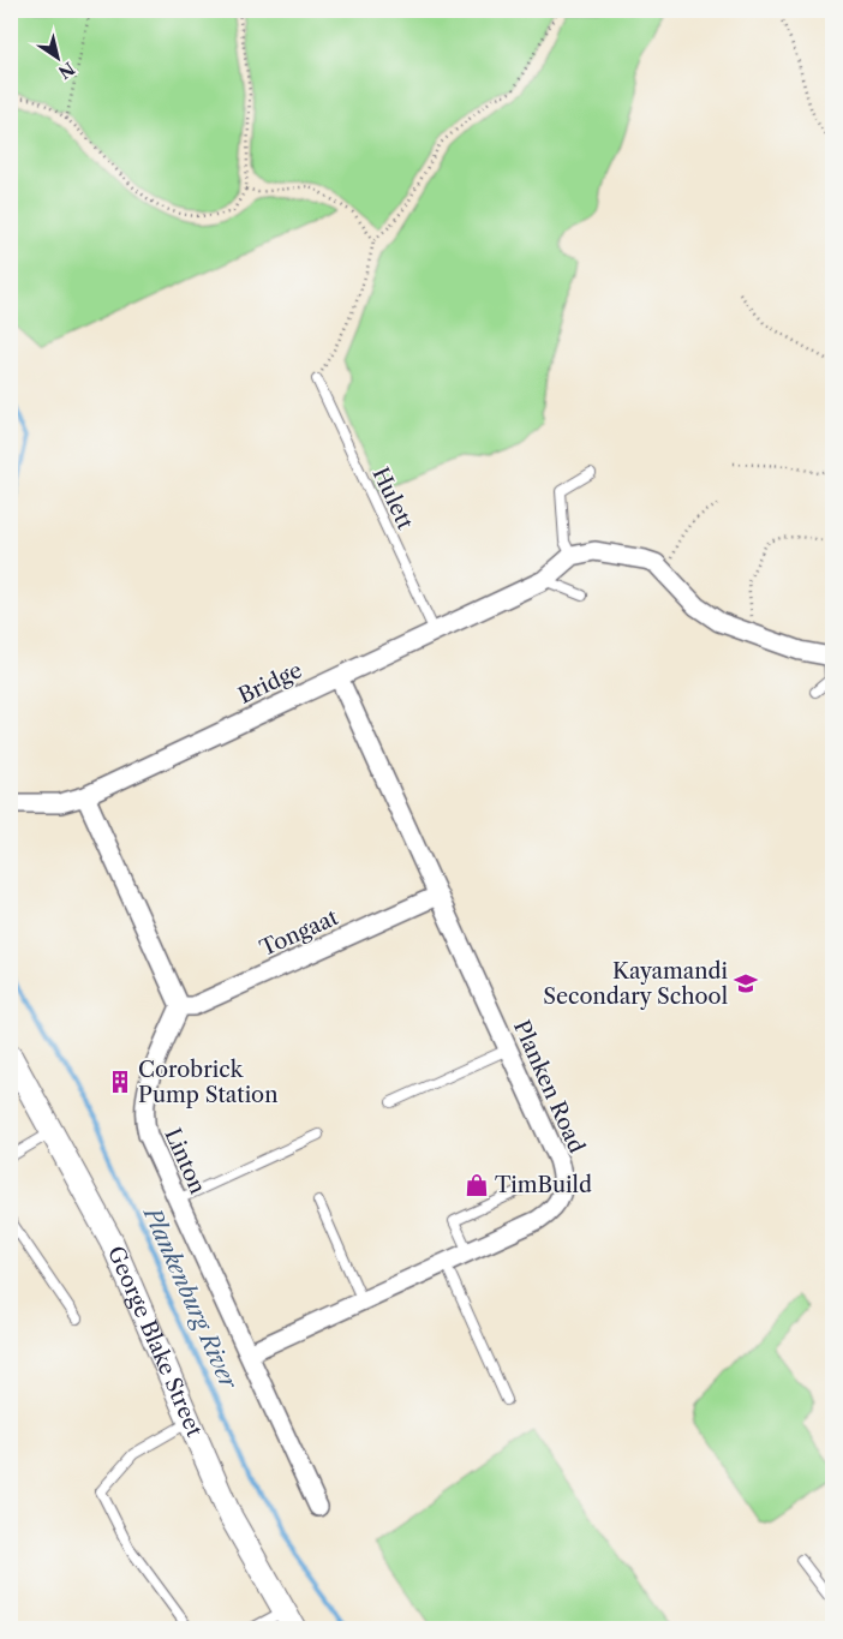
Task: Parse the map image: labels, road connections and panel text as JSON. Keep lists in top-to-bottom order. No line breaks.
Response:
{"streets":{"street":["Bridge","Tongaat","Planken Road","Linton","George Blake Street"],"lane":["Hulett"]},"crossings":[["Hulett","Bridge"],["Bridge","Planken Road"],["Tongaat","Planken Road"],["Tongaat","Linton"],["Planken Road","Linton"]],"water":["Plankenburg River"],"places":{"school or university":["Kayamandi Secondary School"],"building":["Corobrick Pump Station"],"shop":["TimBuild"]},"north":"bottom right"}
